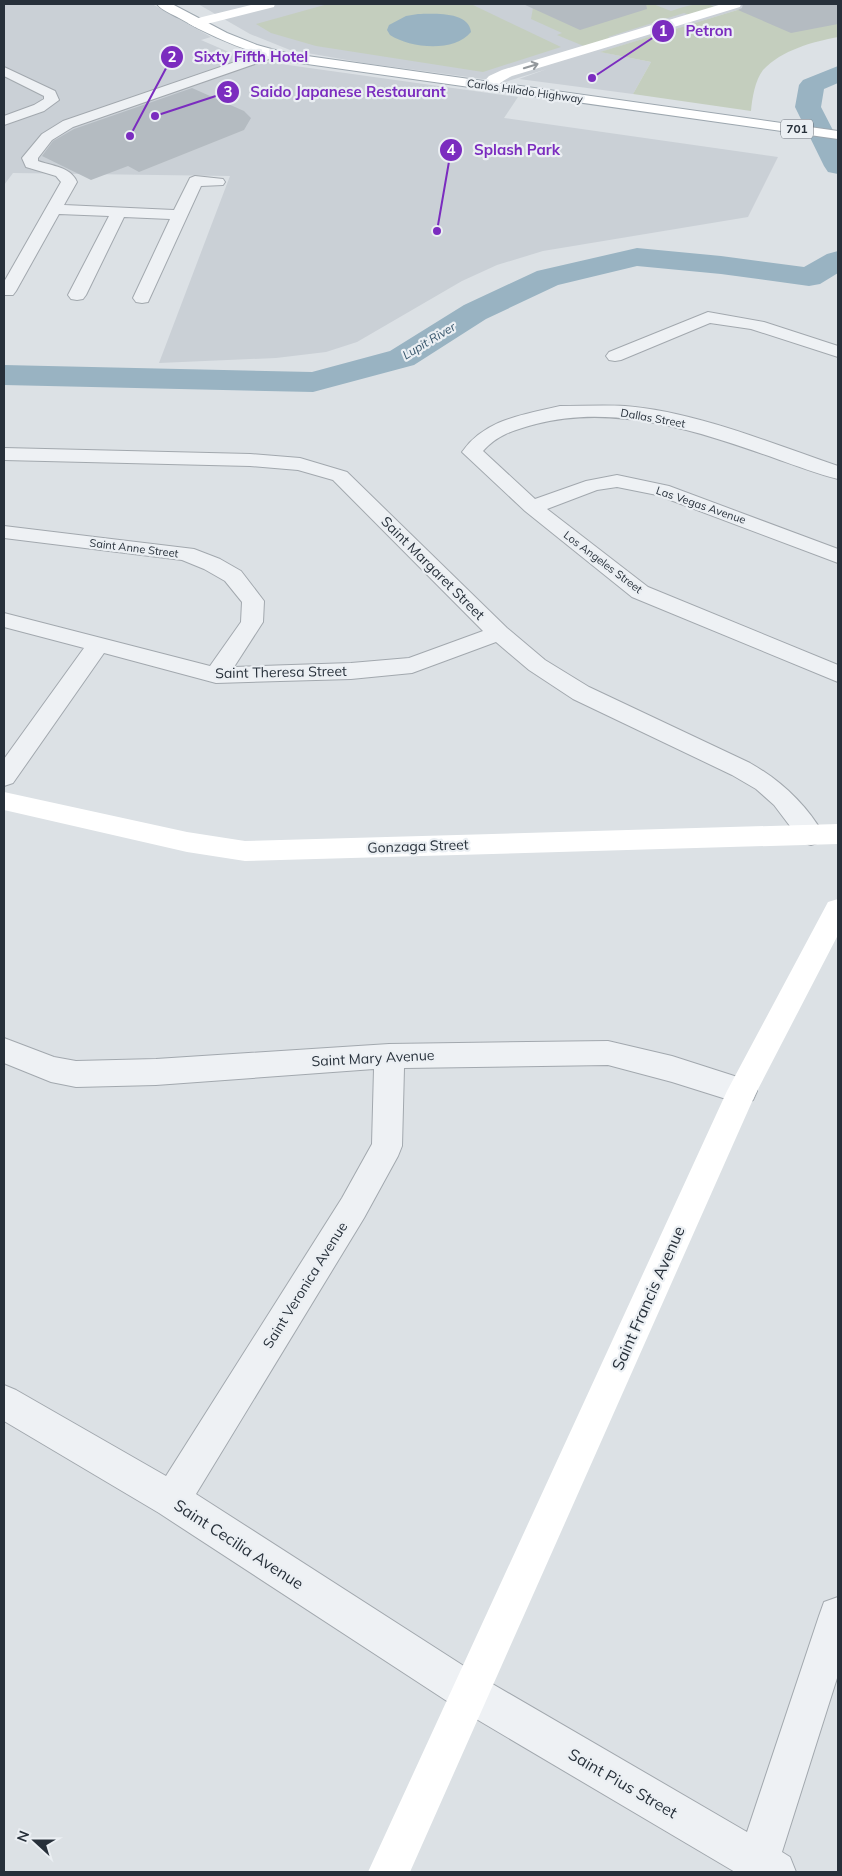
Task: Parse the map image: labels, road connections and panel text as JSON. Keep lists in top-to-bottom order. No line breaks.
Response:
{"streets":{"street":["Carlos Hilado Highway","701","Dallas Street","Las Vegas Avenue","Saint Anne Street","Los Angeles Street","Saint Margaret Street","Saint Theresa Street","Gonzaga Street","Saint Mary Avenue","Saint Veronica Avenue","Saint Francis Avenue","Saint Cecilia Avenue","Saint Pius Street"]},"crossings":[["Dallas Street","Los Angeles Street"],["Las Vegas Avenue","Los Angeles Street"],["Saint Anne Street","Saint Theresa Street"],["Saint Margaret Street","Saint Theresa Street"],["Saint Margaret Street","Gonzaga Street"],["Saint Mary Avenue","Saint Veronica Avenue"],["Saint Mary Avenue","Saint Francis Avenue"],["Saint Veronica Avenue","Saint Cecilia Avenue"],["Saint Francis Avenue","Saint Cecilia Avenue"],["Saint Francis Avenue","Saint Pius Street"],["Saint Cecilia Avenue","Saint Pius Street"]],"water":["Lupit River"],"places":["Petron","Saido Japanese Restaurant","Sixty Fifth Hotel","Splash Park"],"north":"left"}
